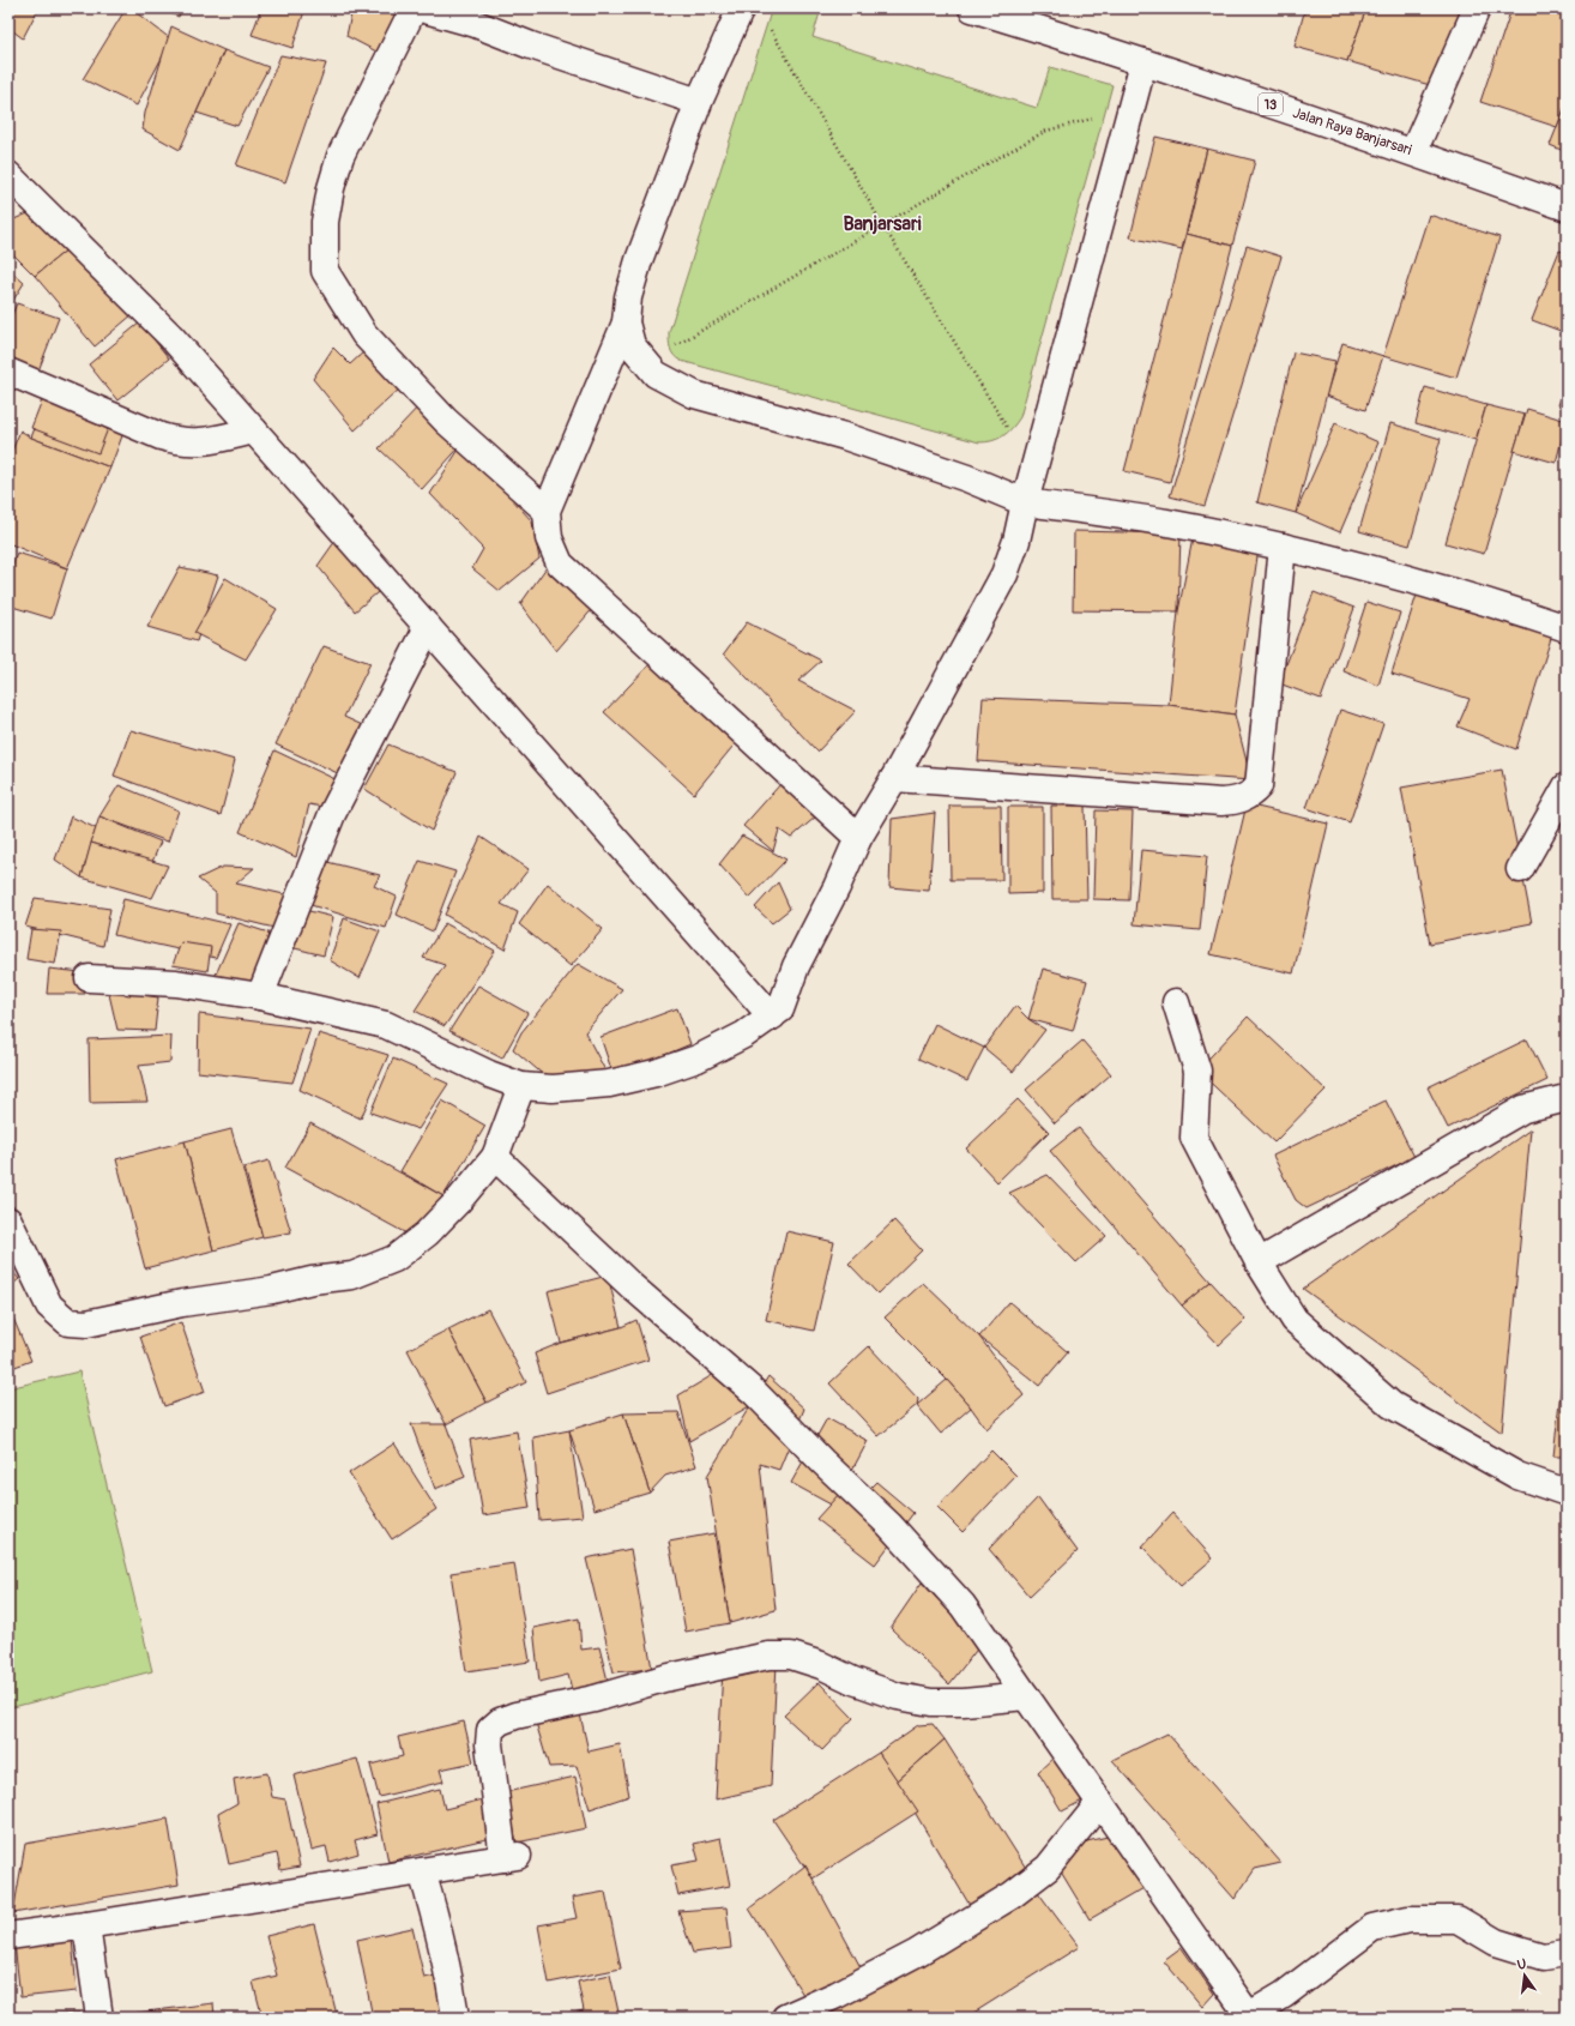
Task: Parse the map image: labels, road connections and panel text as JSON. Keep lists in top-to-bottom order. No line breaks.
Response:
{"streets":{"main road":["13","Jalan Raya Banjarsari"]},"districts":["Banjarsari"],"north":"top"}
